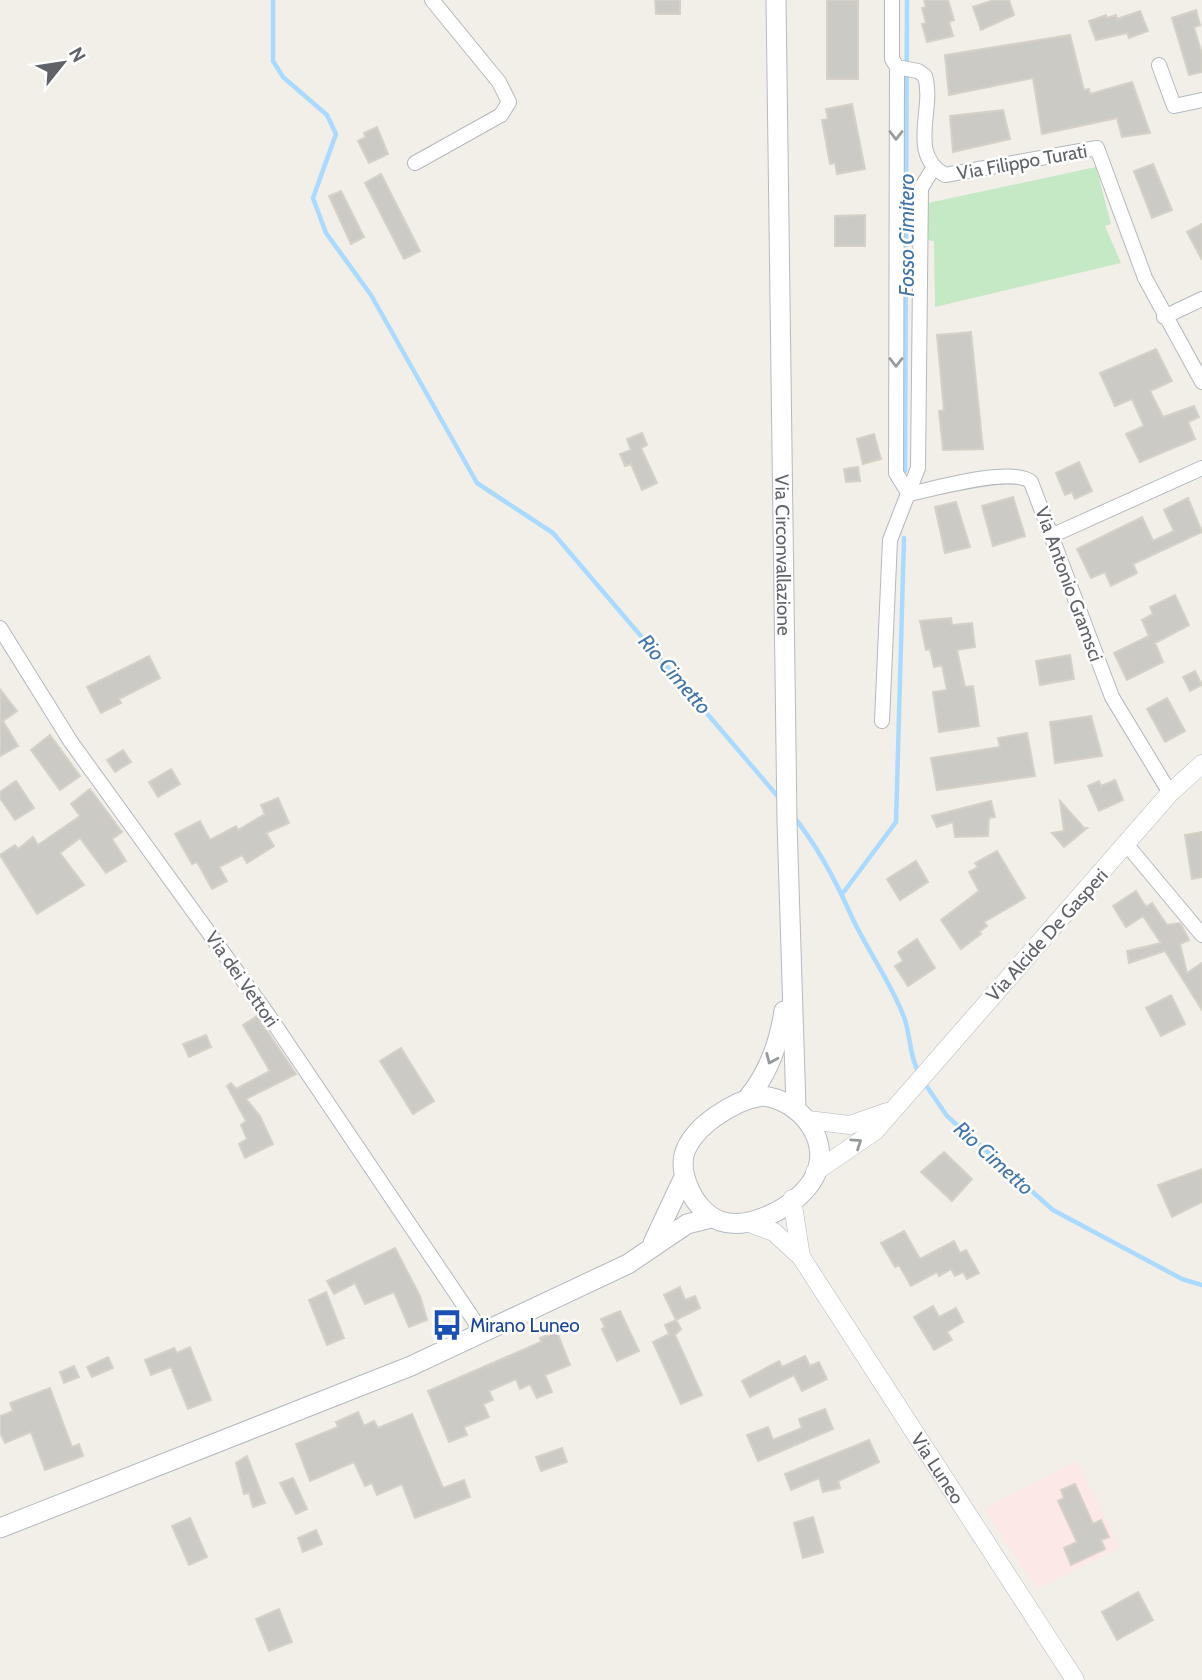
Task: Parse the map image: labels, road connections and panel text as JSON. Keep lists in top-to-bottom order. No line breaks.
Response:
{"streets":{"main road":["Via Circonvallazione"],"street":["Via Filippo Turati","Via Antonio Gramsci","Via Alcide De Gasperi","Via dei Vettori","Via Luneo"]},"crossings":[["Via Circonvallazione","Via Alcide De Gasperi"],["Via Antonio Gramsci","Via Alcide De Gasperi"]],"water":["Fosso Cimitero","Rio Cimetto"],"places":{"bus stop":["Mirano Luneo"]},"north":"top right"}
